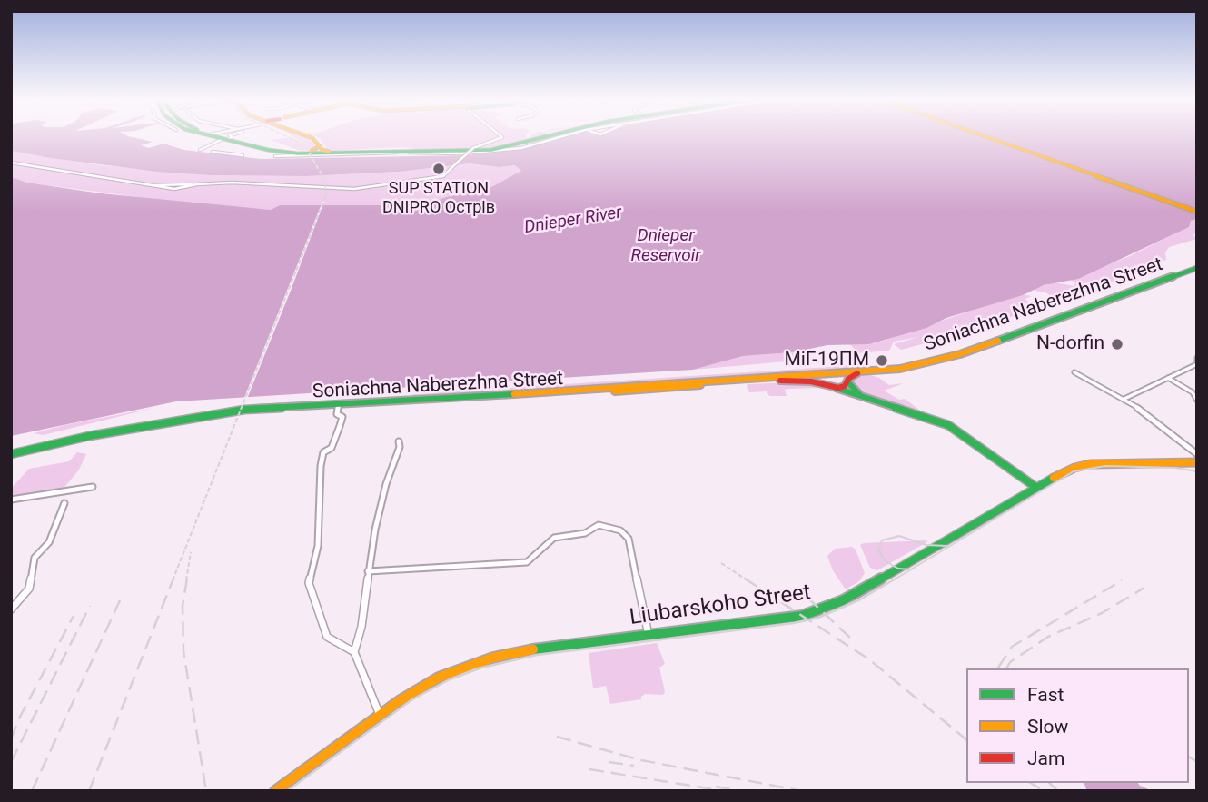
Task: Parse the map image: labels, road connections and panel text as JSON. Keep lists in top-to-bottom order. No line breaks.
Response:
{"streets":{"main road":["Soniachna Naberezhna Street","Liubarskoho Street"]},"water":["Dnieper River","Dnieper Reservoir"],"places":["SUP STATION DNIPRO Острів","N-dorfin","МіГ-19ПМ"],"legend":["Fast","Slow","Jam"]}
